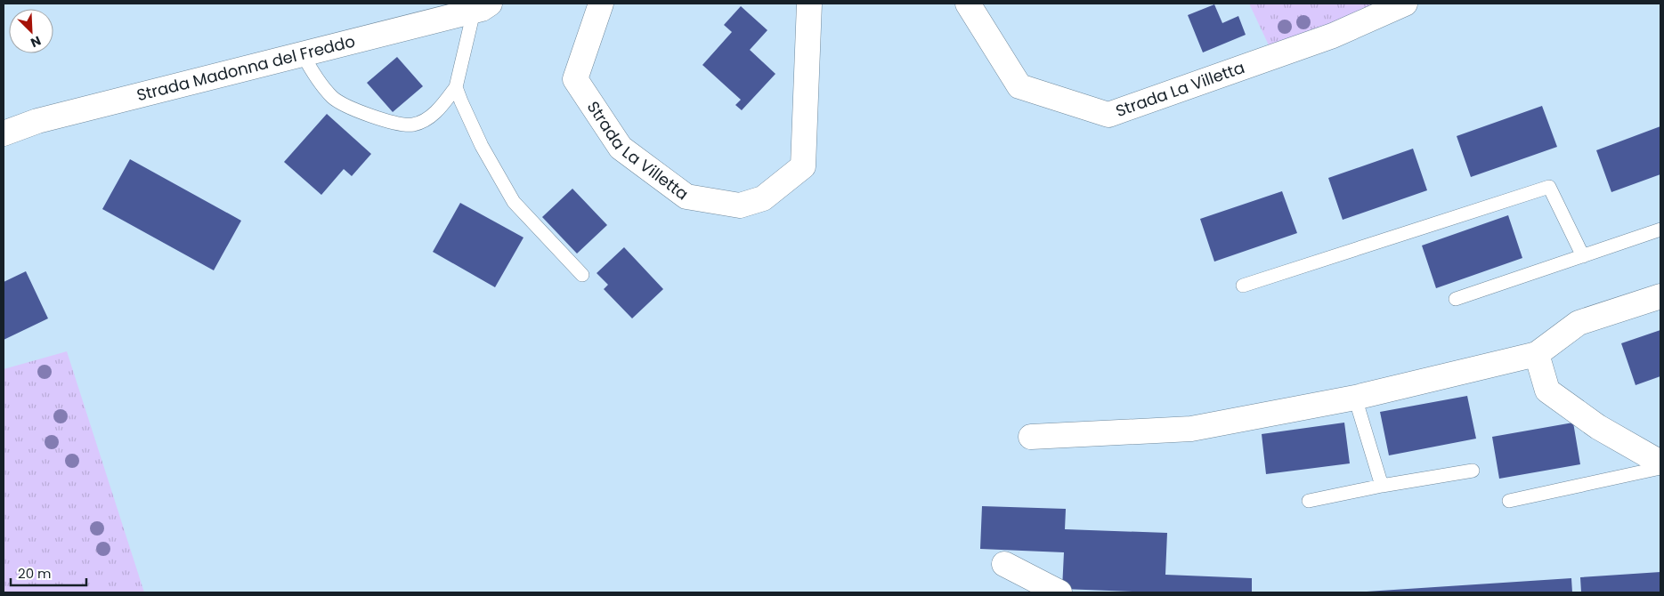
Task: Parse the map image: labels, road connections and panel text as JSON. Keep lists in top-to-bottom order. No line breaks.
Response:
{"streets":{"street":["Strada Madonna del Freddo","Strada La Villetta"]},"scale_bar":"20 m","north":"bottom right"}
